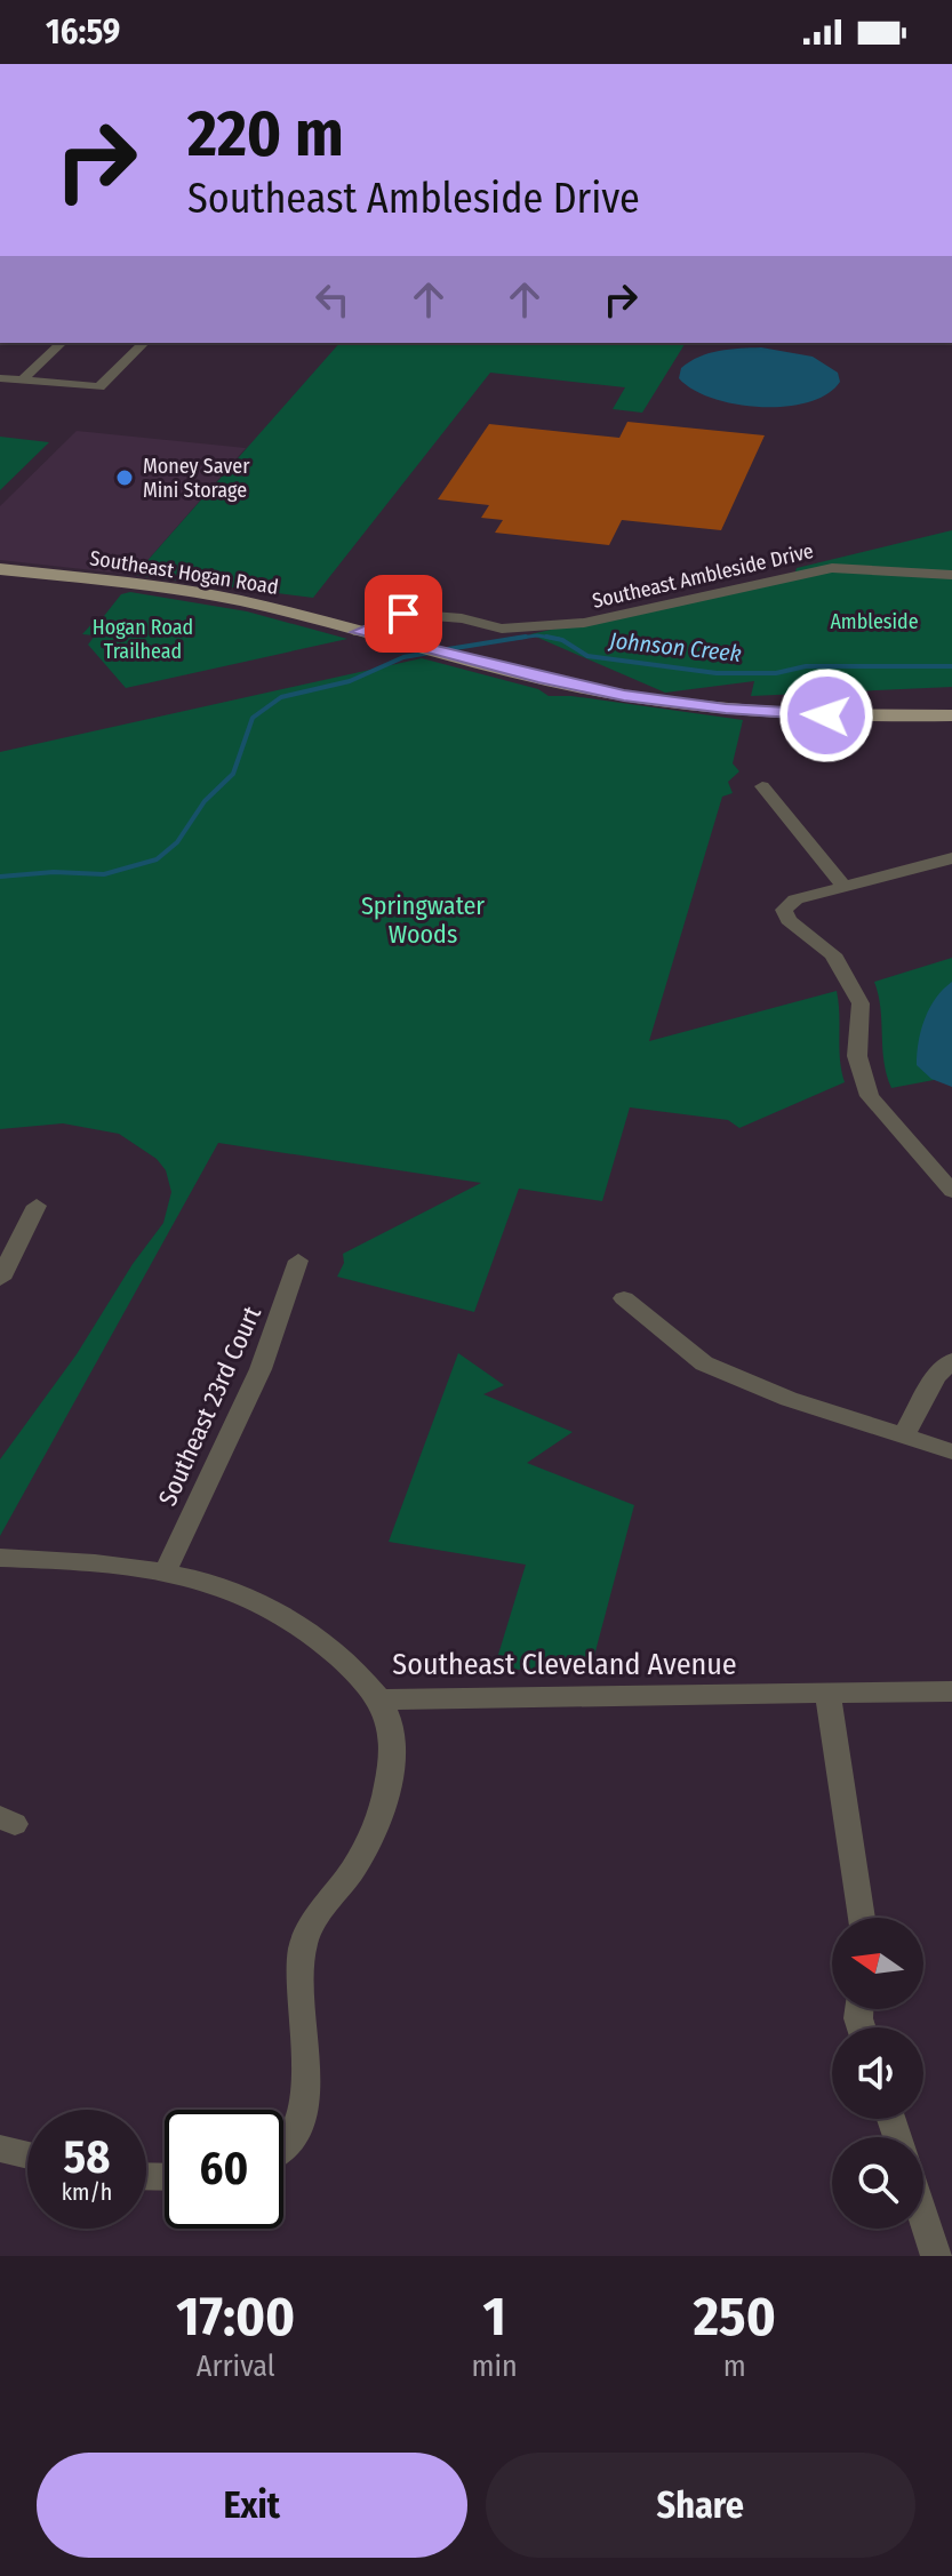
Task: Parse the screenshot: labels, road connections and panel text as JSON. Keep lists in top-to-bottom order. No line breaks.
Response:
{"streets":{"main road":["Southeast Hogan Road"],"street":["Southeast Ambleside Drive","Southeast 23rd Court","Southeast Cleveland Avenue"]},"crossings":[["Southeast Hogan Road","Southeast Ambleside Drive"],["Southeast 23rd Court","Southeast Cleveland Avenue"]],"water":["Johnson Creek"],"parks":["Ambleside","Hogan Road Trailhead","Springwater Woods"],"places":["Money Saver Mini Storage"],"north":"left","page":{"status":"16:59","turn":["220 m","Southeast Ambleside Drive"],"speed":"58 km/h","limit":"60","eta":["17:00","Arrival","1","min","250","m"],"buttons":["Exit","Share"]}}
